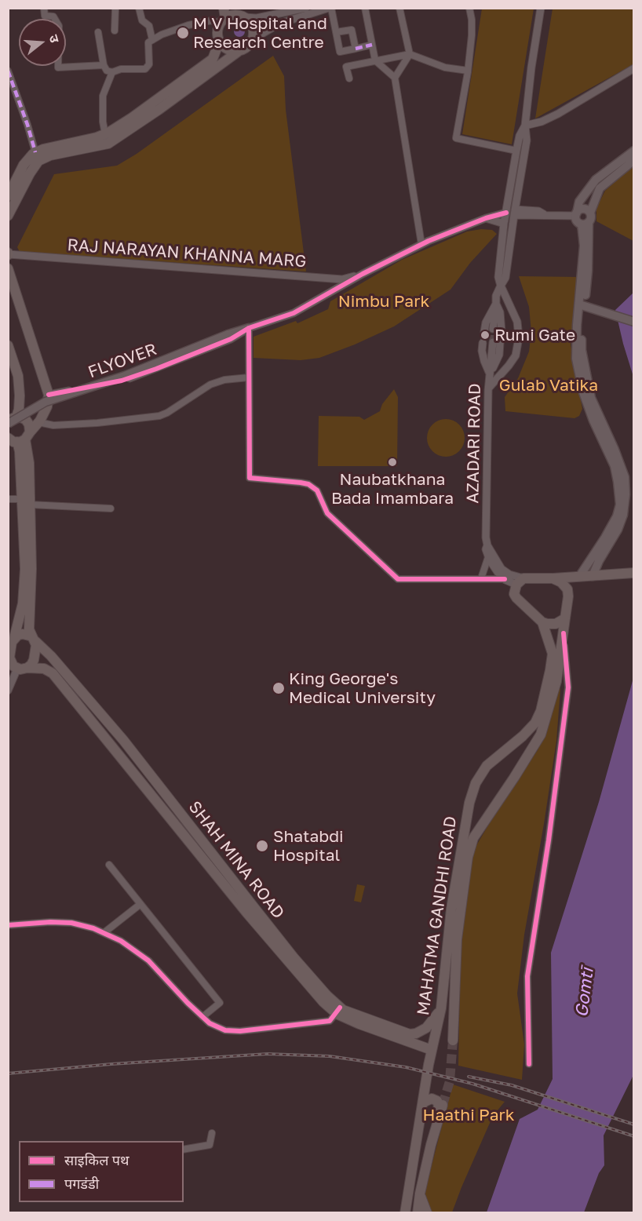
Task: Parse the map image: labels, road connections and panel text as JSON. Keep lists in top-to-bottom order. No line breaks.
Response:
{"streets":{"main road":["FLYOVER","SHAH MINA ROAD","MAHATMA GANDHI ROAD"],"street":["RAJ NARAYAN KHANNA MARG","AZADARI ROAD"]},"crossings":[["SHAH MINA ROAD","MAHATMA GANDHI ROAD"]],"water":["Gomtī"],"parks":["Nimbu Park","Gulab Vatika","Haathi Park"],"places":["M V Hospital and Research Centre","Rumi Gate","Naubatkhana Bada Imambara","King George's Medical University","Shatabdi Hospital"],"legend":["साइकिल पथ","पगडंडी"],"north":"right"}
